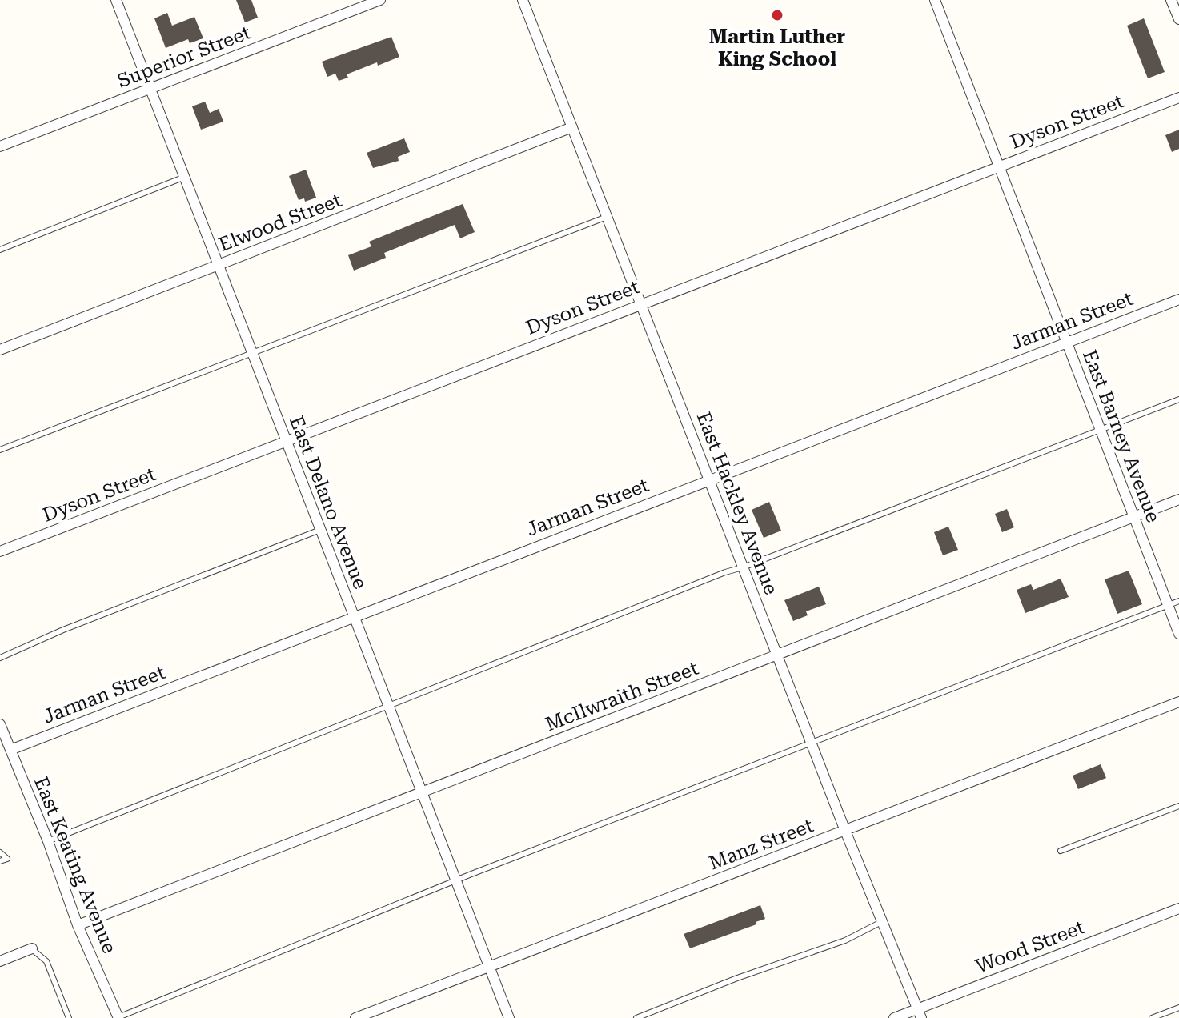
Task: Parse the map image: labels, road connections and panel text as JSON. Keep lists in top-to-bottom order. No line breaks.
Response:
{"streets":{"street":["Superior Street","Dyson Street","Elwood Street","Jarman Street","East Barney Avenue","East Delano Avenue","East Hackley Avenue","McIlwraith Street","Manz Street","East Keating Avenue","Wood Street"]},"crossings":[["Superior Street","East Delano Avenue"],["Dyson Street","East Barney Avenue"],["Dyson Street","East Delano Avenue"],["Dyson Street","East Hackley Avenue"],["Elwood Street","East Delano Avenue"],["Elwood Street","East Hackley Avenue"],["Jarman Street","East Barney Avenue"],["Jarman Street","East Delano Avenue"],["Jarman Street","East Hackley Avenue"],["Jarman Street","East Keating Avenue"],["East Barney Avenue","McIlwraith Street"],["East Delano Avenue","McIlwraith Street"],["East Delano Avenue","Manz Street"],["East Hackley Avenue","McIlwraith Street"],["East Hackley Avenue","Manz Street"],["East Hackley Avenue","Wood Street"],["McIlwraith Street","East Keating Avenue"]],"places":["Martin Luther King School"]}
